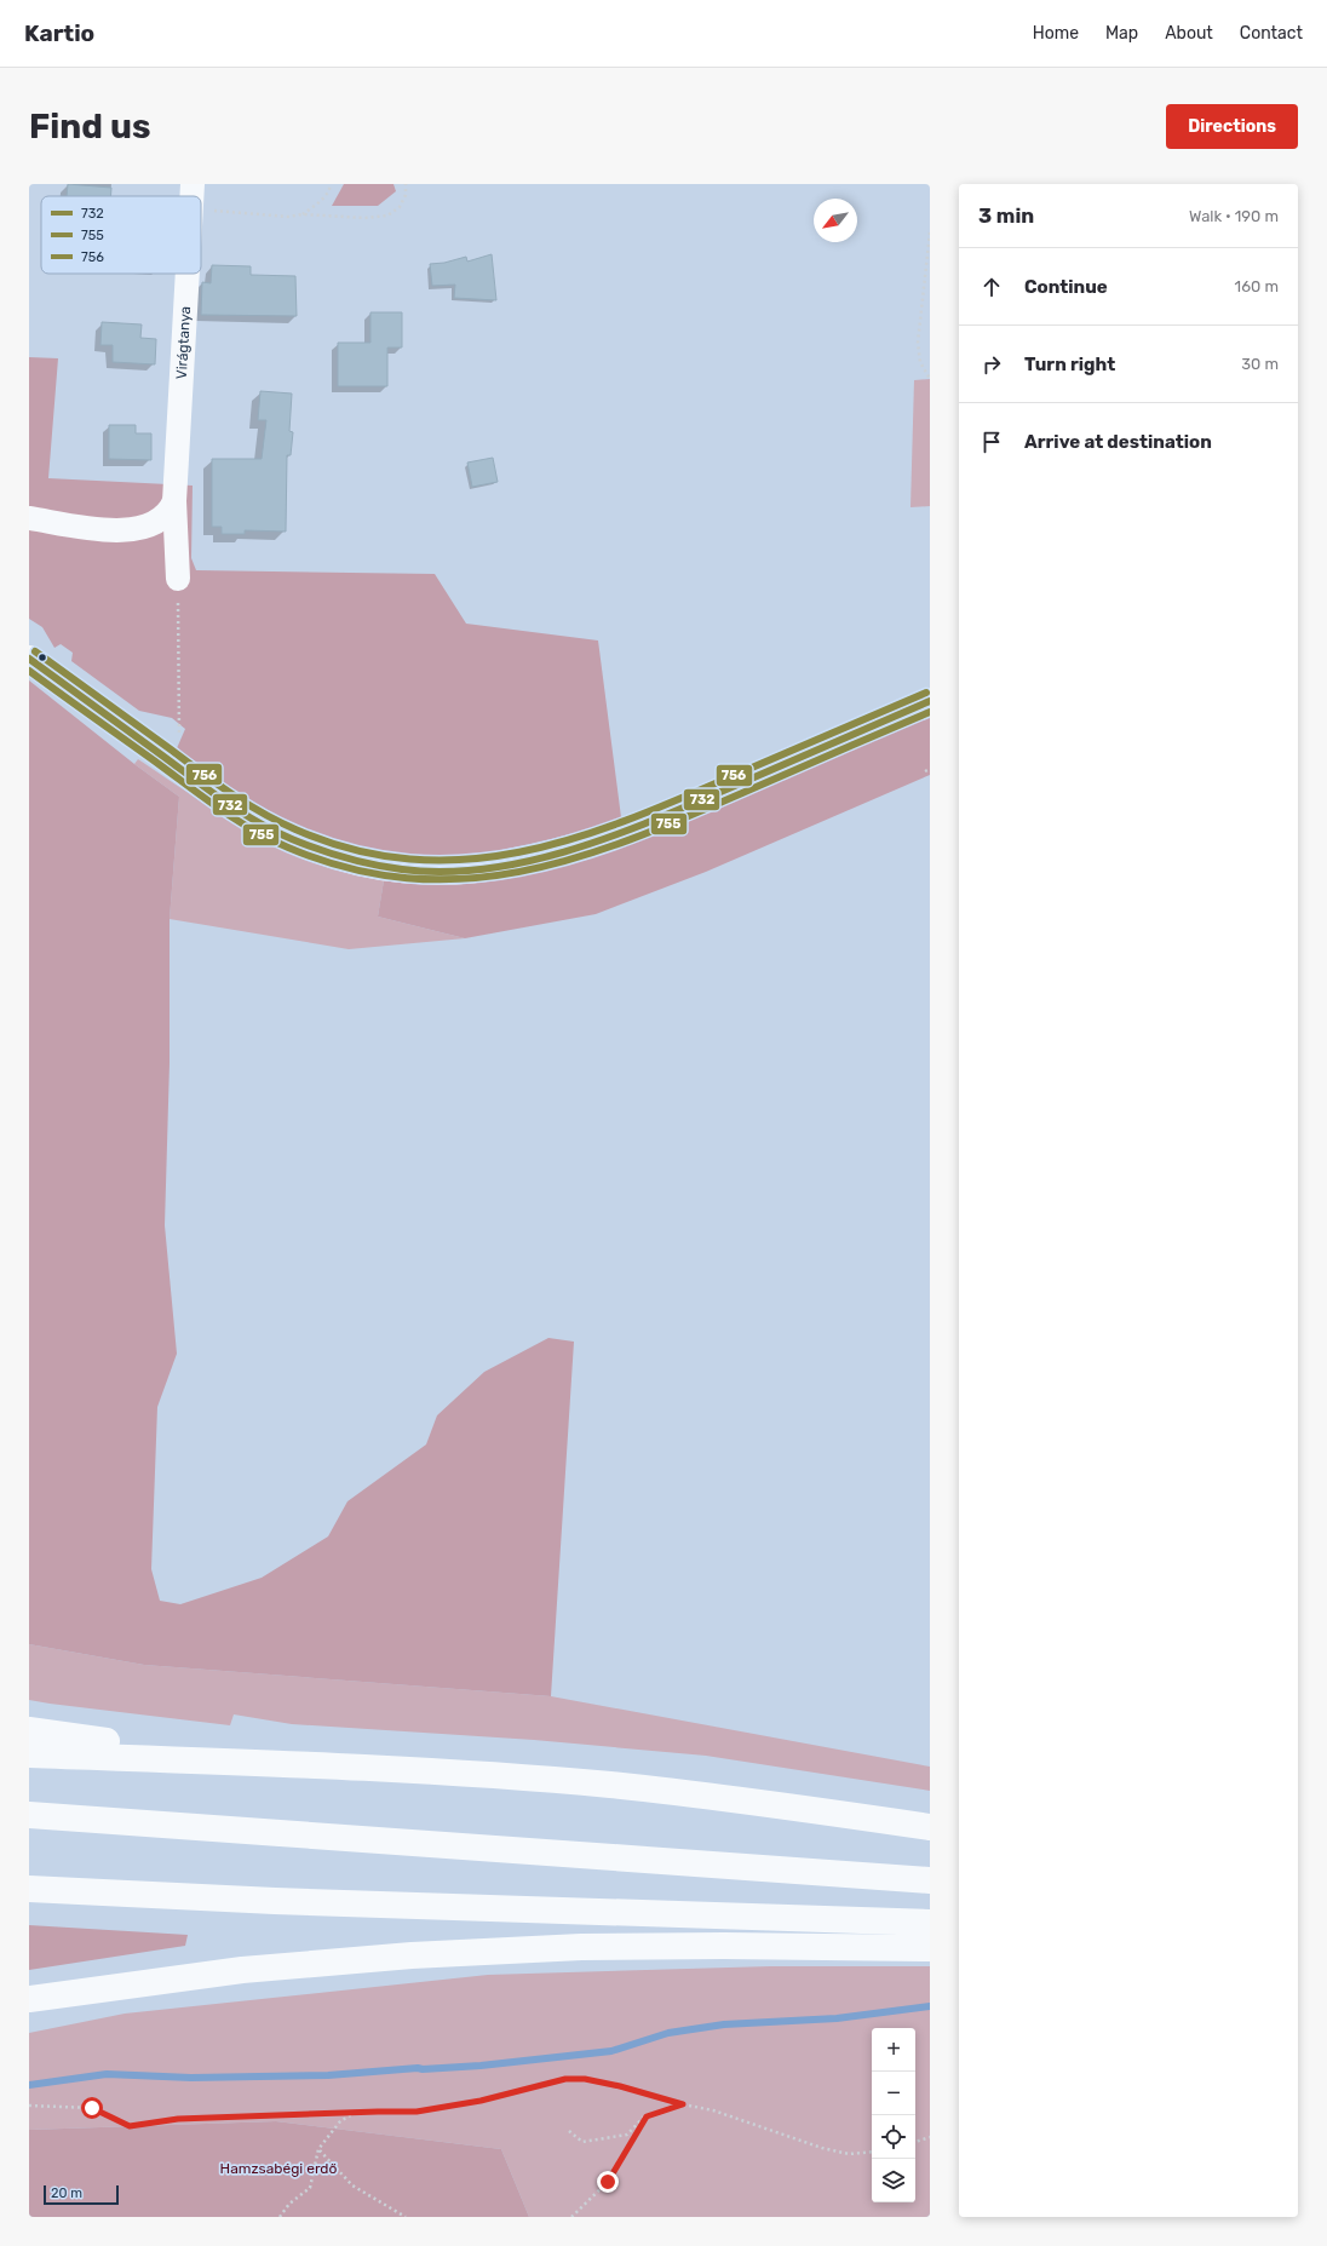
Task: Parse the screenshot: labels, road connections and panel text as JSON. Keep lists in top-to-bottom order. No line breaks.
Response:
{"streets":{"street":["Virágtanya"]},"parks":["Hamzsabégi erdő"],"lines":["transit line 756","transit line 732","transit line 755"],"legend":["732","755","756"],"scale_bar":"20 m","north":"bottom left","page":{"header":"Kartio","nav":["Home","Map","About","Contact"],"buttons":"Directions","title":"Find us","heading":["3 min","Walk · 190 m"],"list":[["Continue","160 m"],["Turn right","30 m"],"Arrive at destination"],"map_buttons":["+","−"],"scale":"20 m"}}
